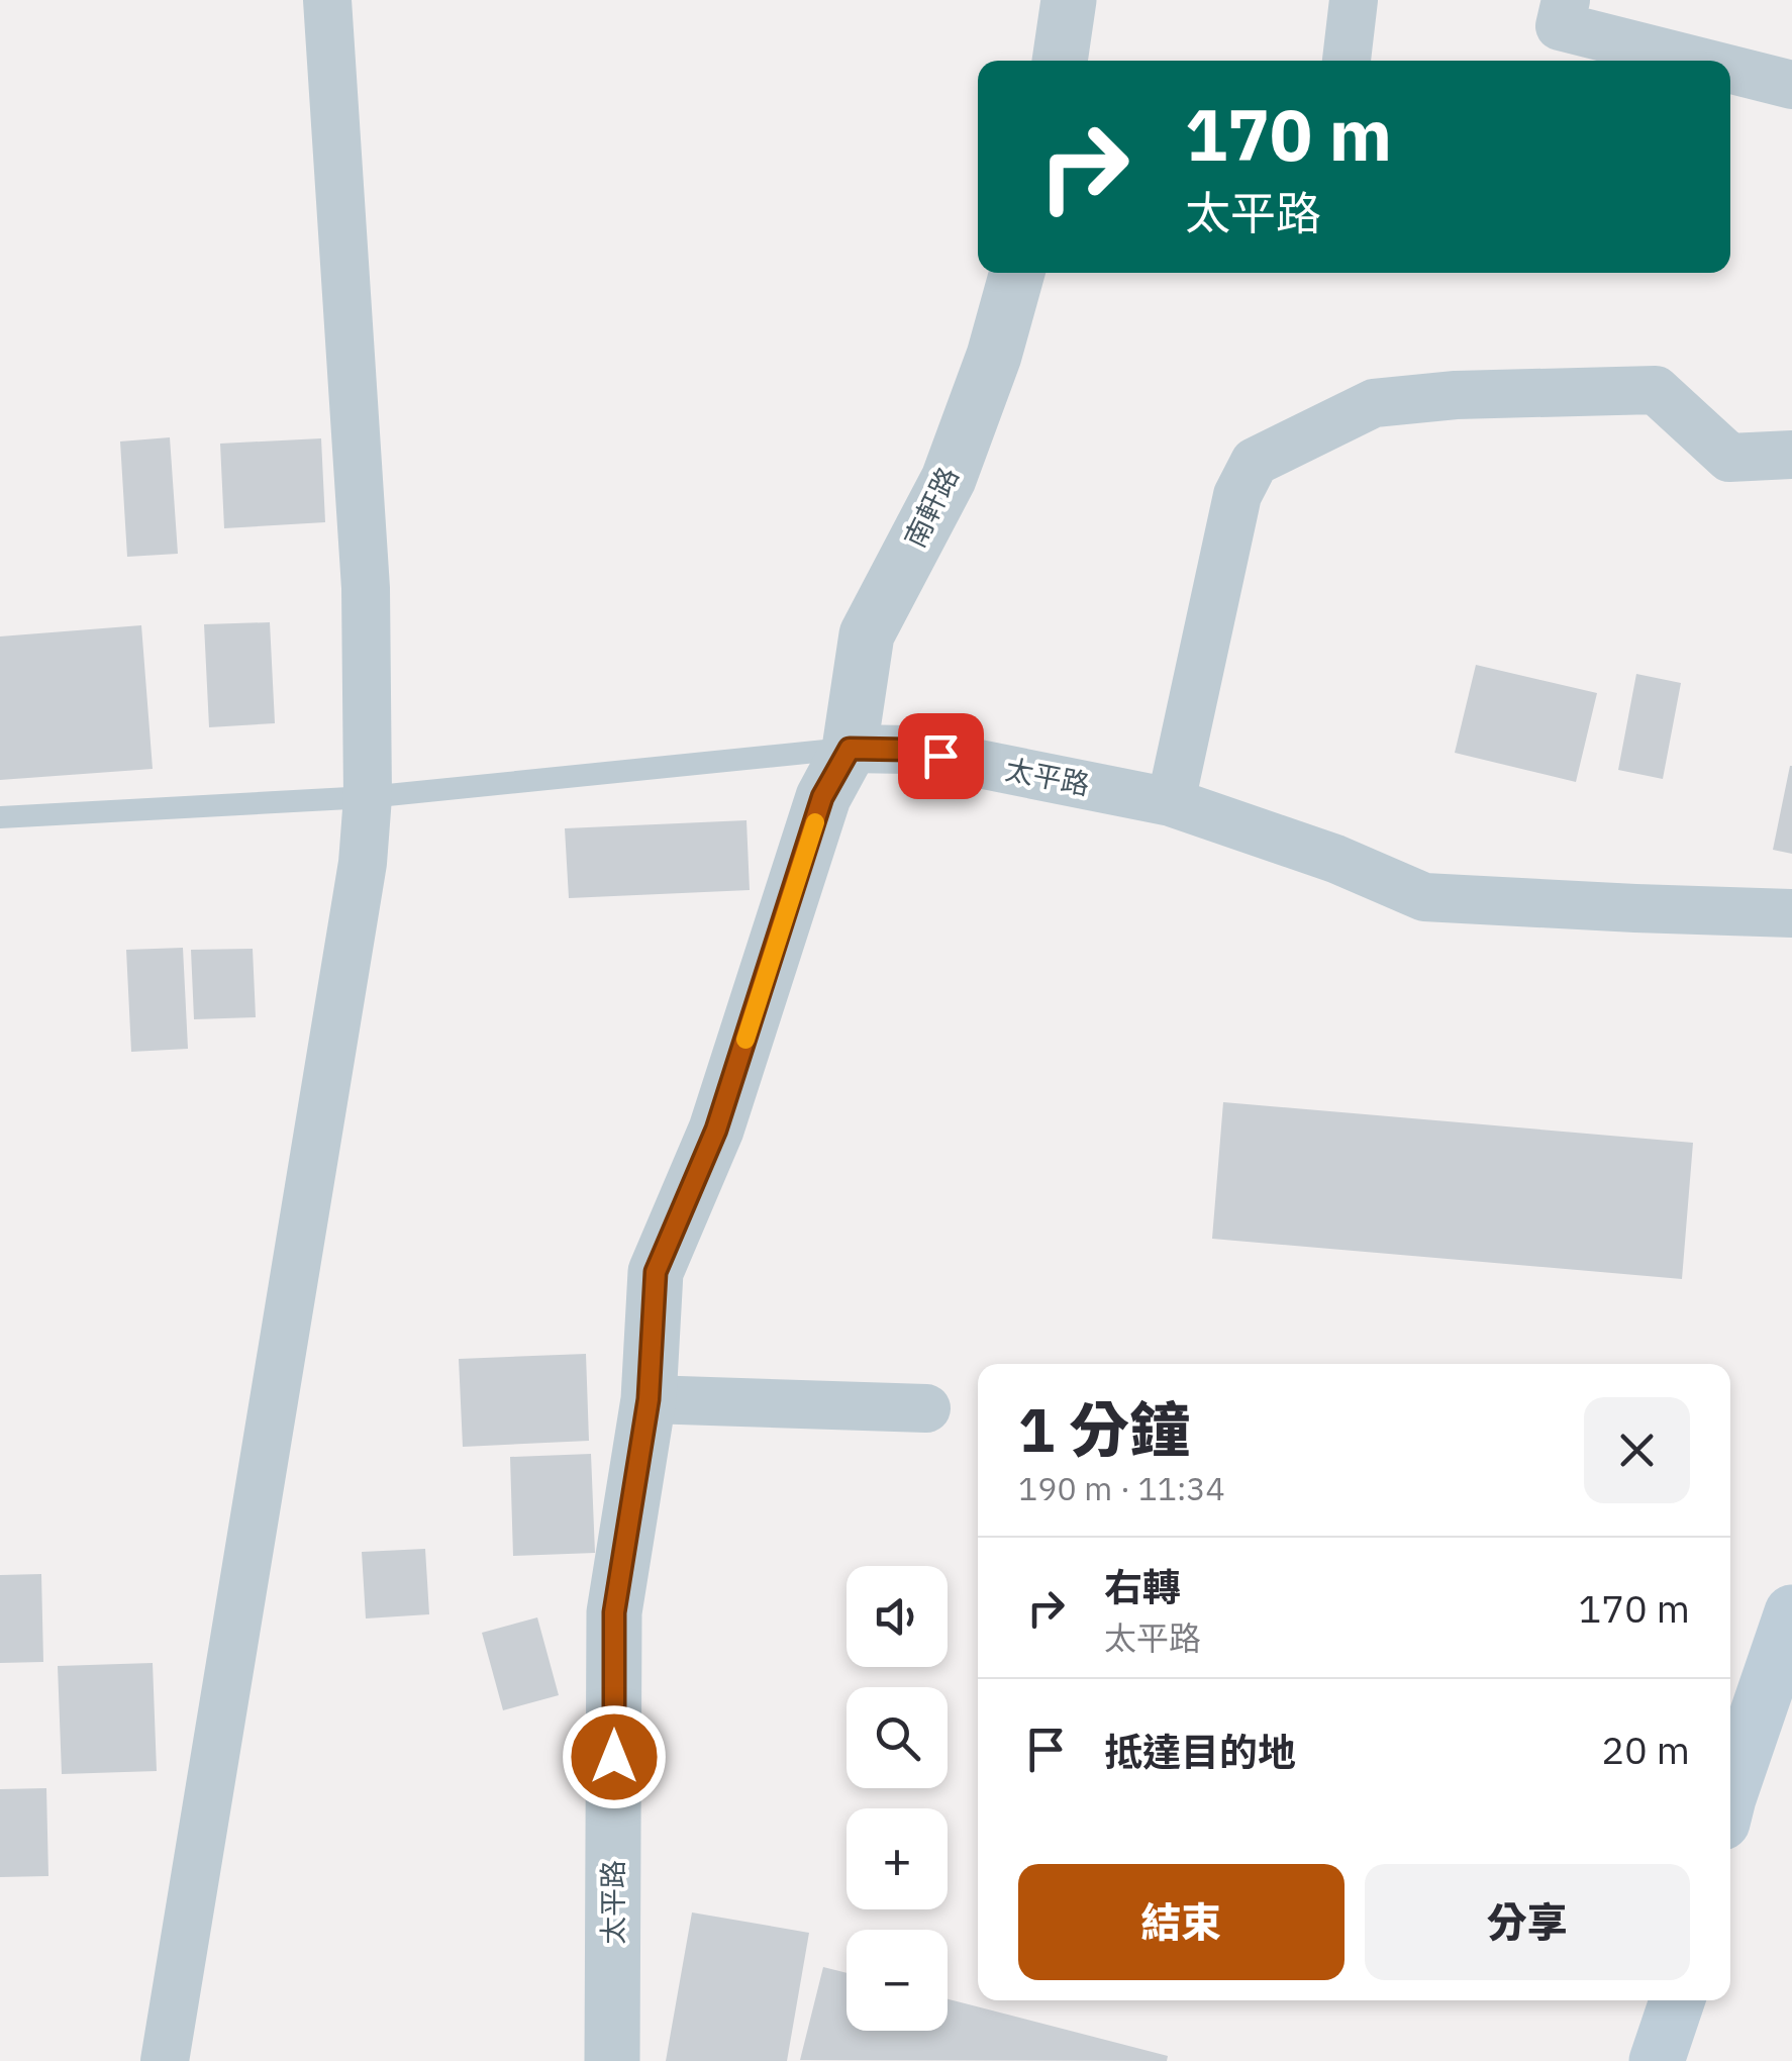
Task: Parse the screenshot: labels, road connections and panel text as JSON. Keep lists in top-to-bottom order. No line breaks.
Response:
{"streets":{"street":["南軒路","太平路"]},"crossings":[["南軒路","太平路"]],"page":{"turn":["170 m","太平路"],"heading":["1 分鐘","190 m · 11:34"],"list":[{"name":"右轉","note":"太平路","value":"170 m"},{"name":"抵達目的地","value":"20 m"}],"map_buttons":["+","−"],"buttons":["結束","分享"]}}
